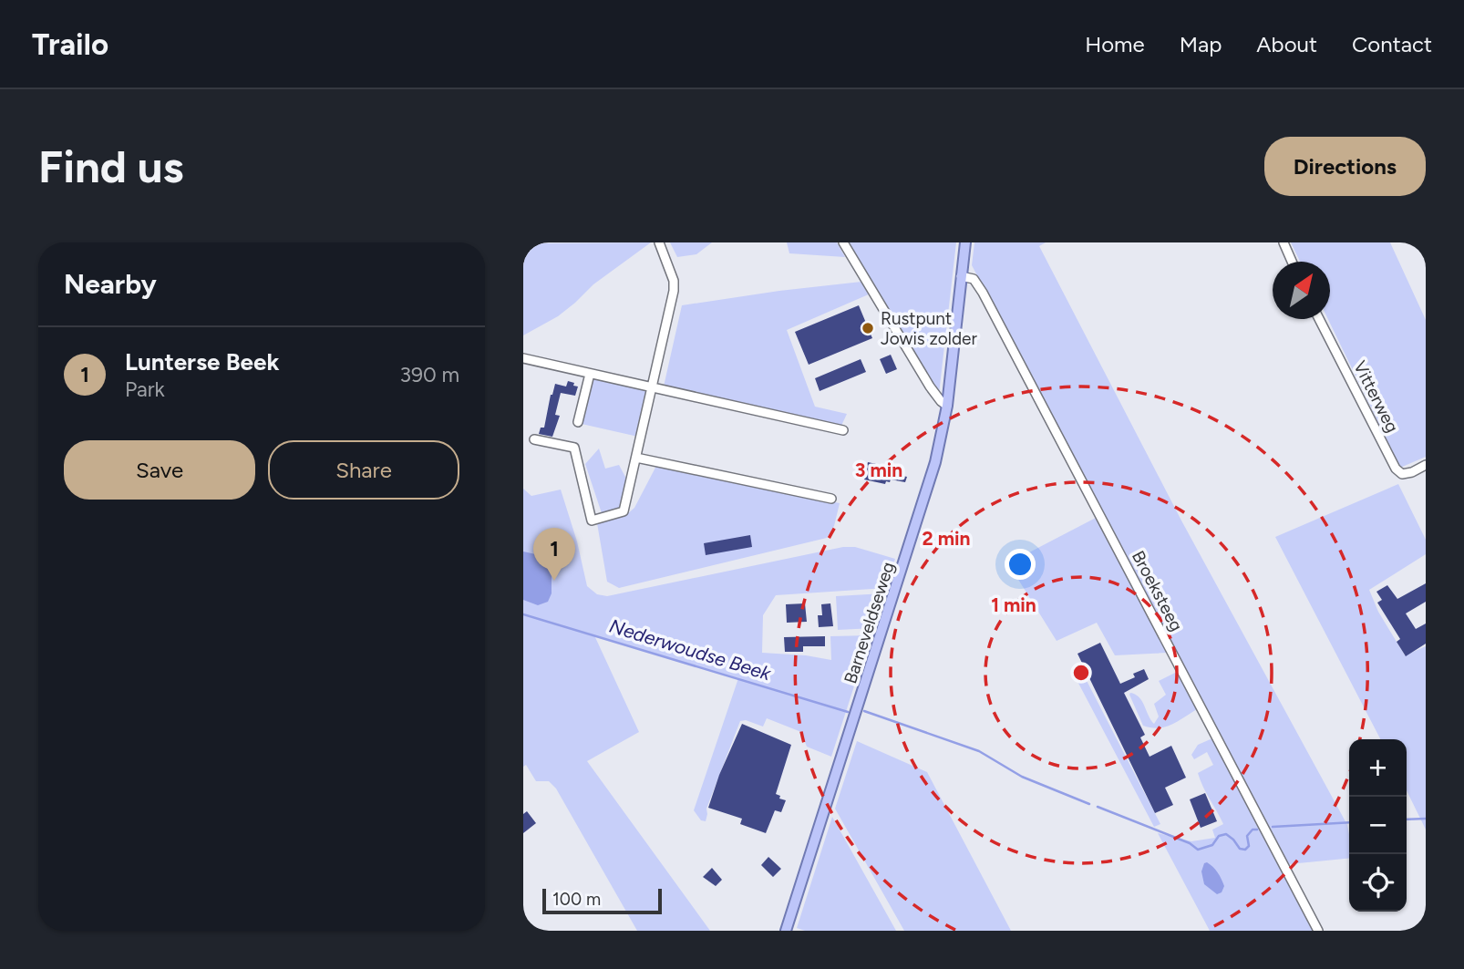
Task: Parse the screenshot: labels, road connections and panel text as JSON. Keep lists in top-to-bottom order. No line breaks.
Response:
{"streets":{"main road":["Barneveldseweg"],"street":["Vitterweg","Broeksteeg"]},"crossings":[["Broeksteeg","Barneveldseweg"]],"water":["Nederwoudse Beek"],"places":["Rustpunt Jowis zolder"],"scale_bar":"100 m","north":"top right","page":{"header":"Trailo","nav":["Home","Map","About","Contact"],"buttons":["Directions",["Save","Share"]],"title":"Find us","heading":"Nearby","list":[{"mark":"1","name":"Lunterse Beek","note":"Park","value":"390 m"}],"pins":"1","map_buttons":["+","−"],"scale":"100 m"},"rings":["3 min","2 min","1 min"]}
